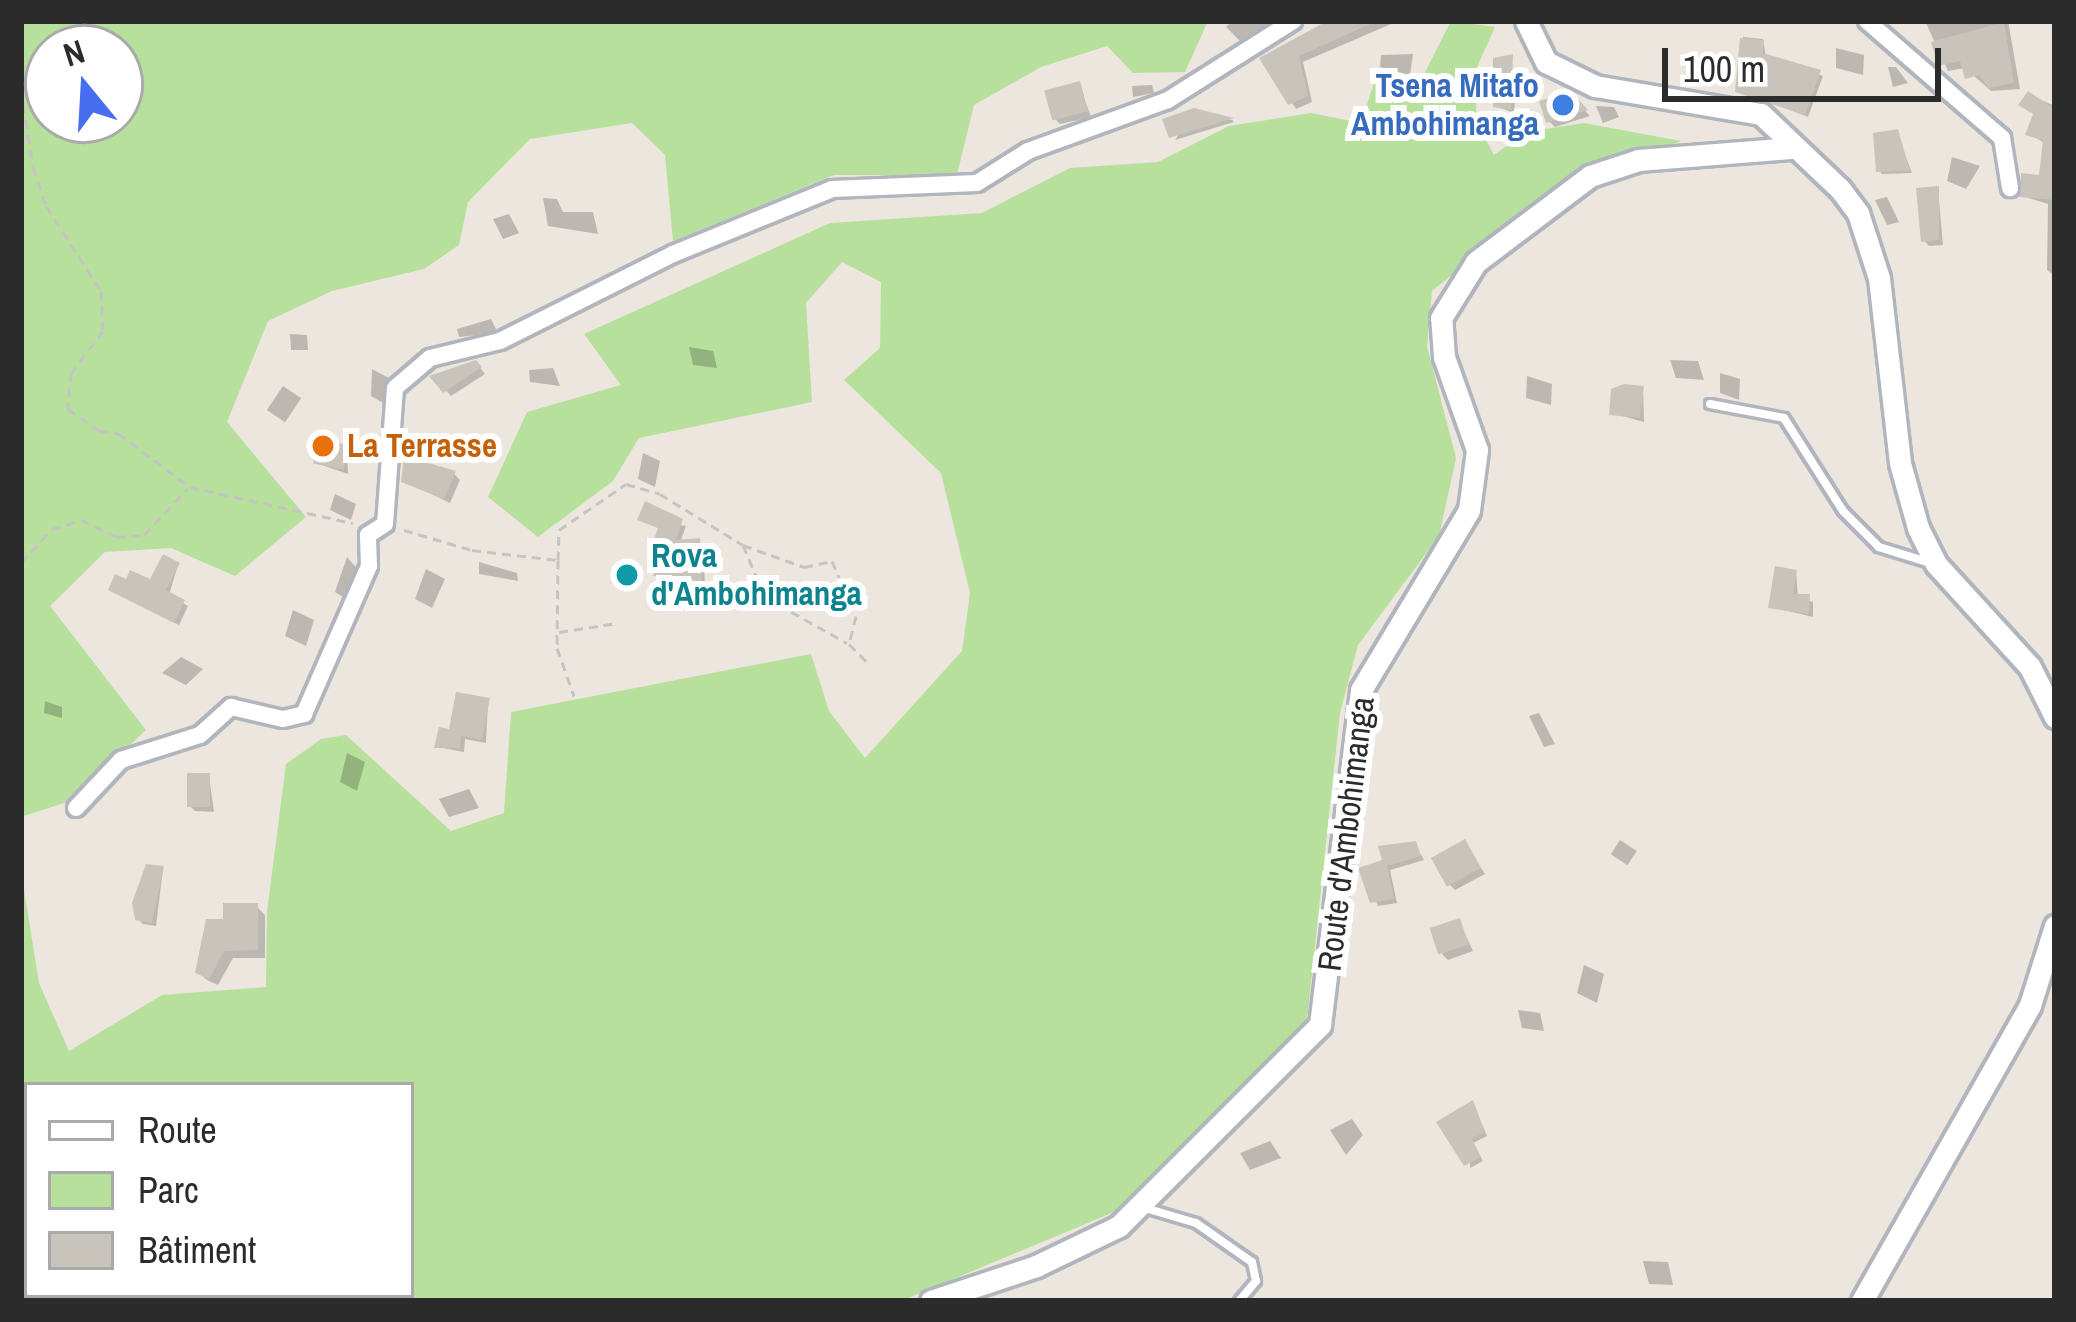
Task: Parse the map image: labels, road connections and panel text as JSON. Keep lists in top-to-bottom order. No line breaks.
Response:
{"streets":{"street":["Route d'Ambohimanga"]},"places":["Tsena Mitafo Ambohimanga","La Terrasse","Rova d'Ambohimanga"],"legend":["Route","Parc","Bâtiment"],"scale_bar":"100 m","north":"top"}
